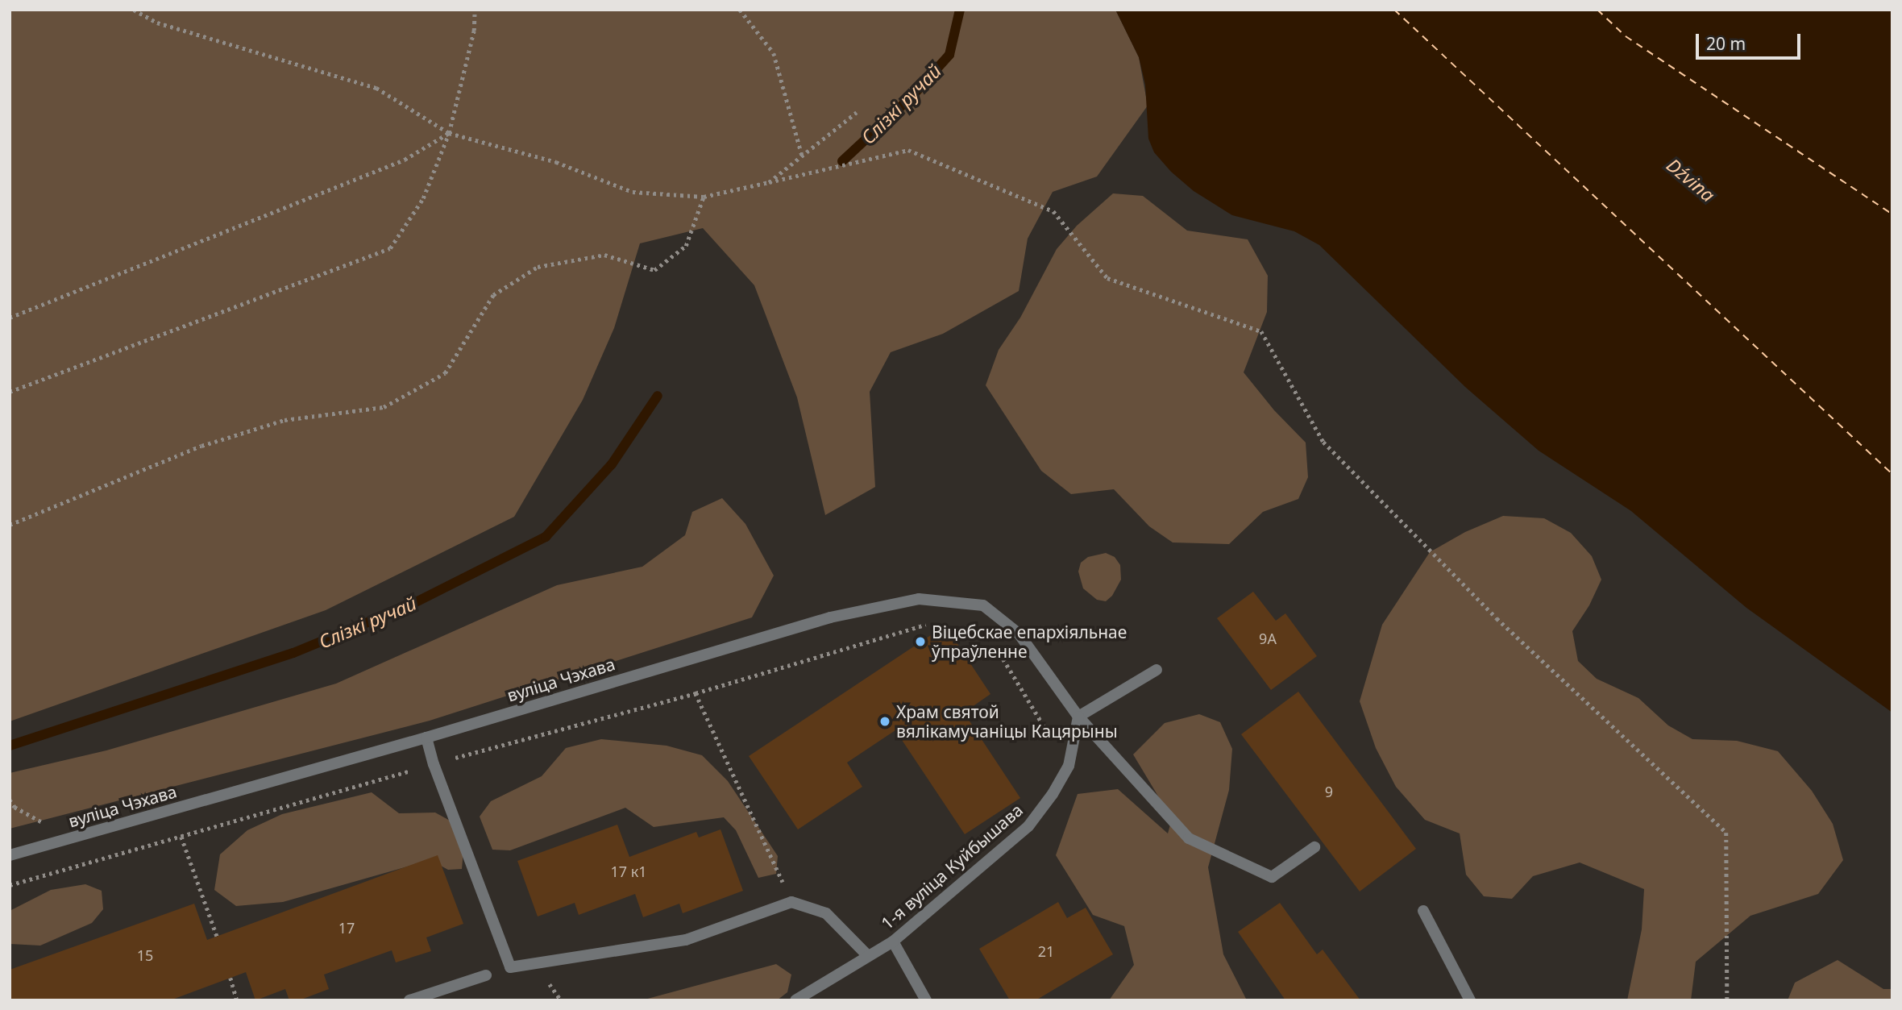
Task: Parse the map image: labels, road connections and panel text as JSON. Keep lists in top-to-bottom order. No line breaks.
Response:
{"streets":{"street":["вуліца Чэхава","1-я вуліца Куйбышава"]},"crossings":[["вуліца Чэхава","1-я вуліца Куйбышава"]],"water":["Слізкі ручай","Dźvina"],"places":["Віцебскае епархіяльнае ўпраўленне","Храм святой вялікамучаніцы Кацярыны"],"house_numbers":["9А","9","17 к1","17","21","15"],"scale_bar":"20 m"}
